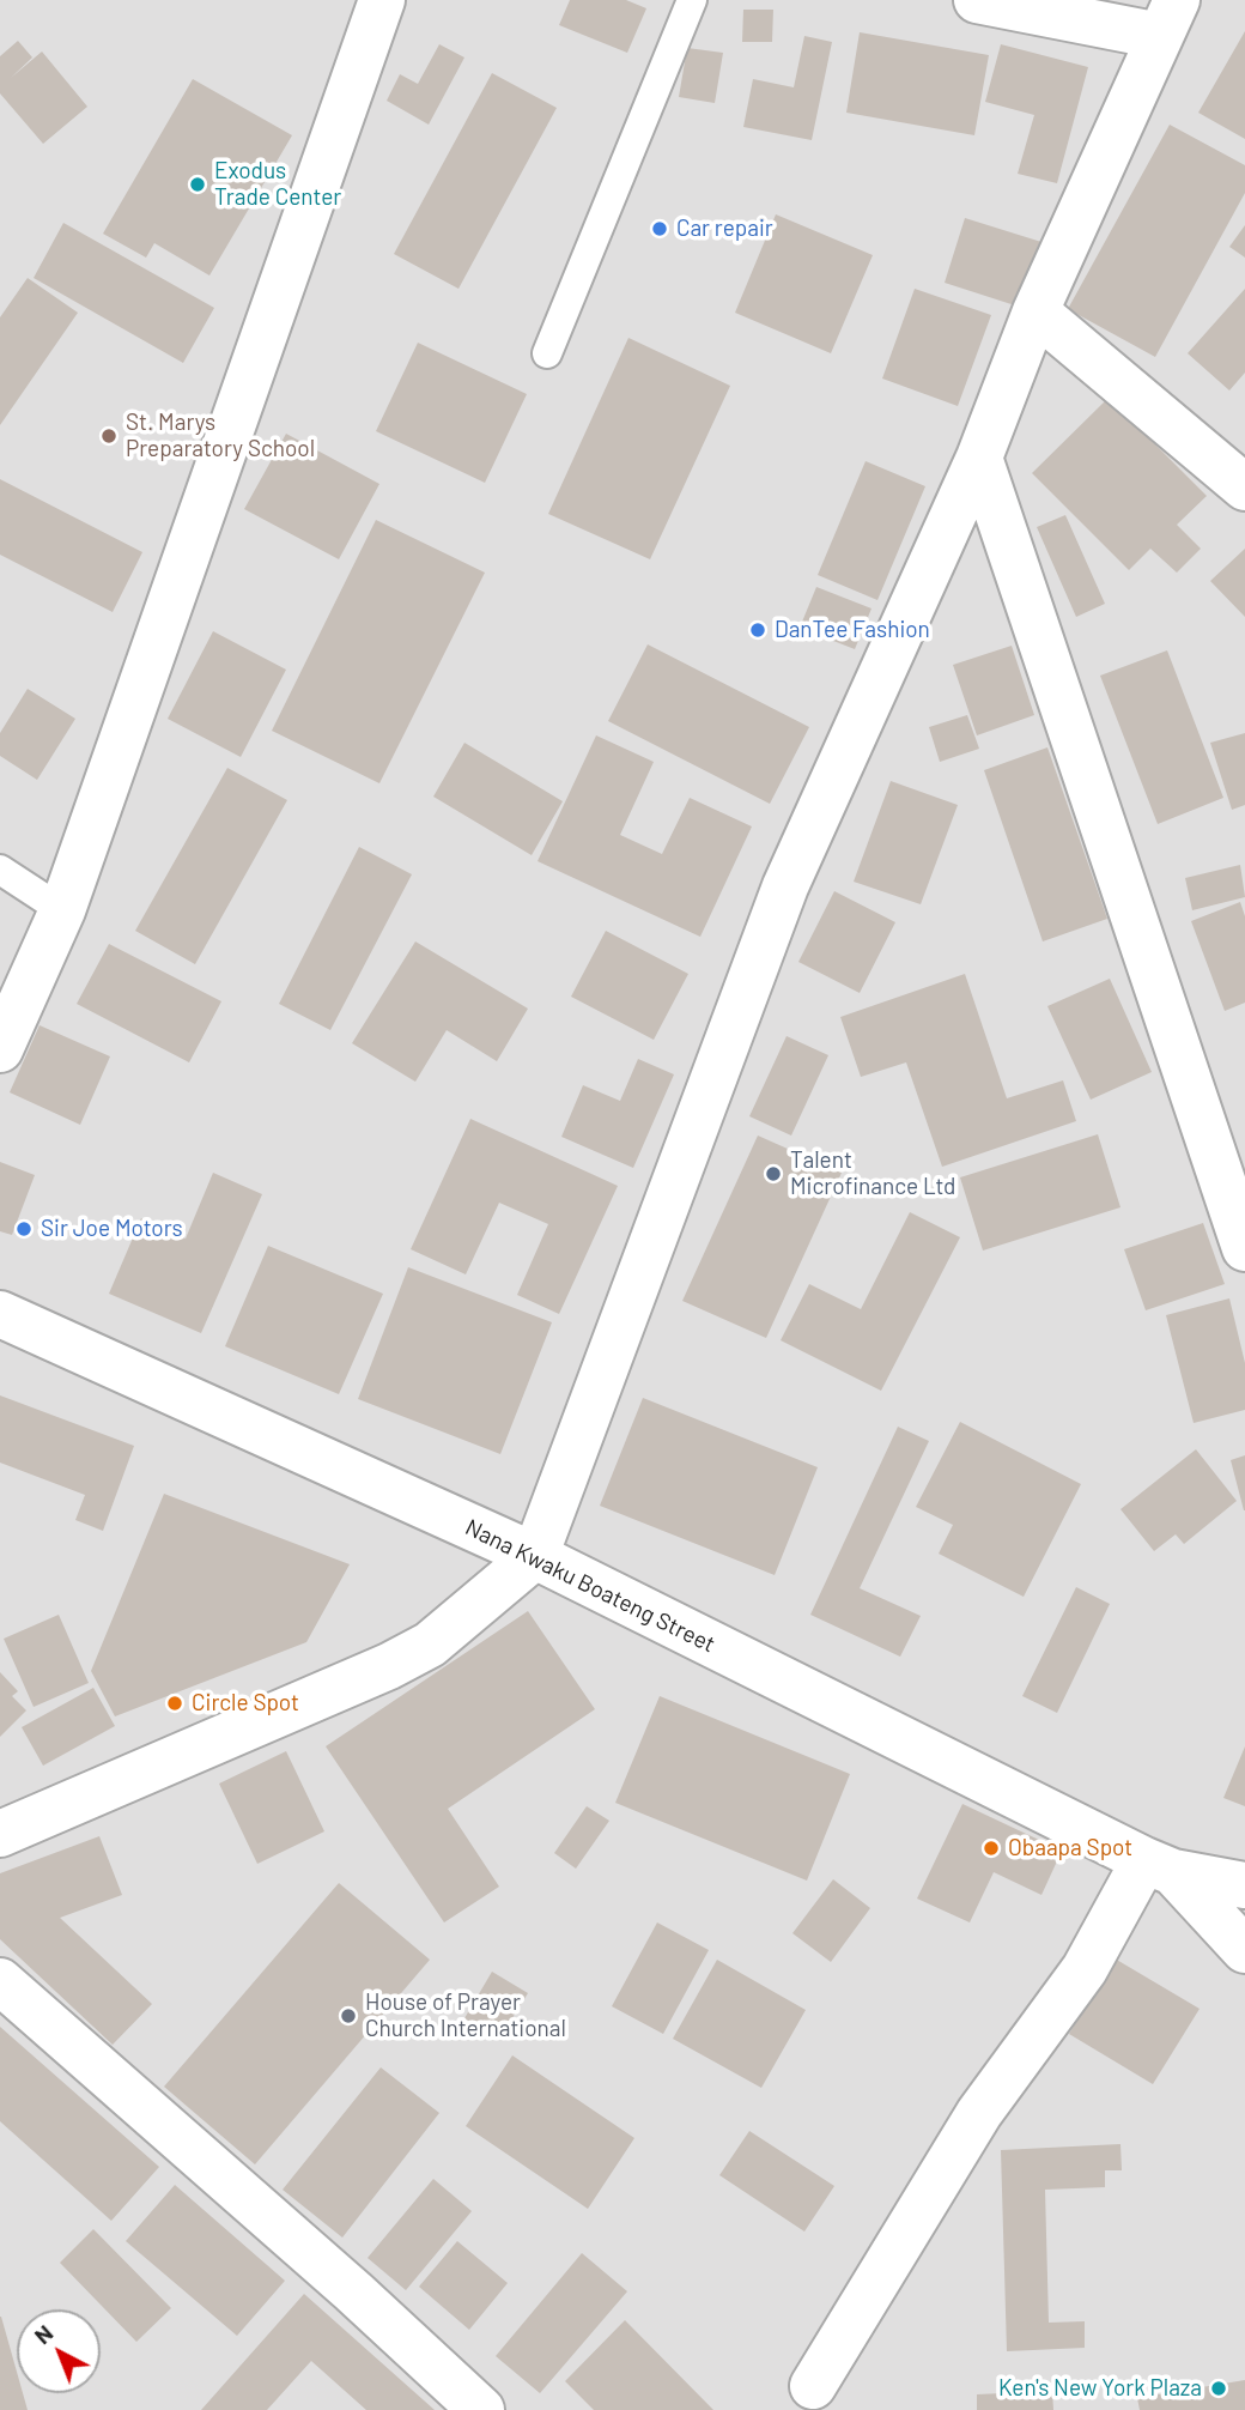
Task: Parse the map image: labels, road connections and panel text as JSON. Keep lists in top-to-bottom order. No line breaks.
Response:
{"streets":{"street":["Nana Kwaku Boateng Street"]},"places":["Exodus Trade Center","Car repair","St. Marys Preparatory School","DanTee Fashion","Talent Microfinance Ltd","Sir Joe Motors","Circle Spot","Obaapa Spot","House of Prayer Church International","Ken's New York Plaza"],"north":"top left"}
